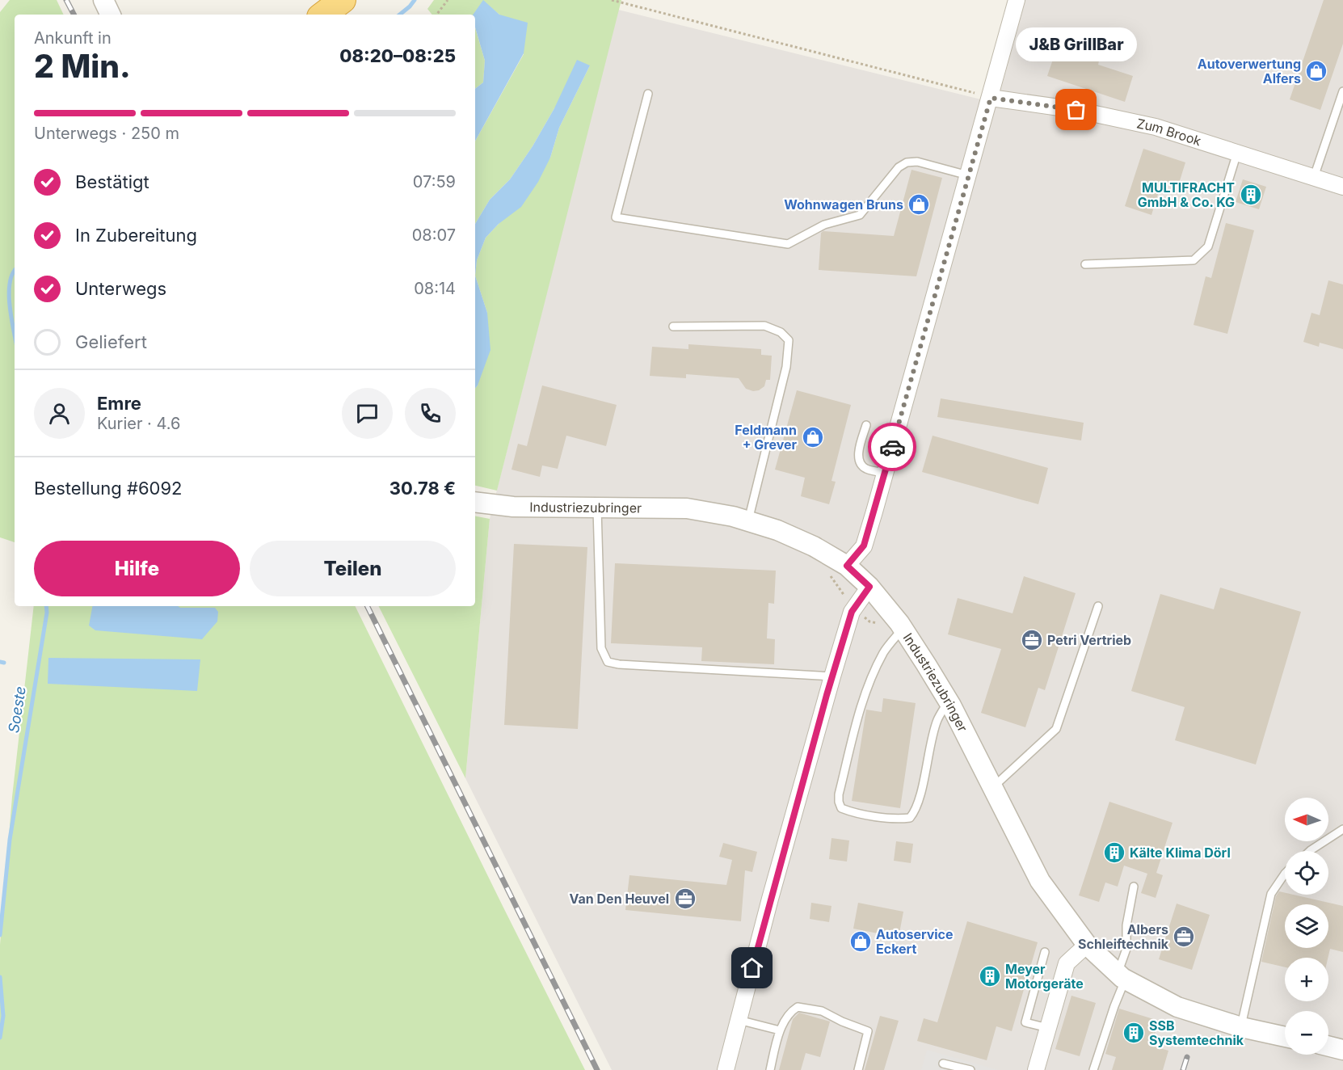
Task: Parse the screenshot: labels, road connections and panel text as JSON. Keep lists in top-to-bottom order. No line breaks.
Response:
{"streets":{"street":["Zum Brook","Industriezubringer"]},"water":["Soeste"],"places":{"shop":["Autoverwertung Alfers","Wohnwagen Bruns","Feldmann + Grever","Autoservice Eckert"],"other":["J&B GrillBar"],"building":["MULTIFRACHT GmbH & Co. KG","Kälte Klima Dörl","Meyer Motorgeräte","SSB Systemtechnik"],"office":["Petri Vertrieb","Van Den Heuvel","Albers Schleiftechnik"]},"north":"left","page":{"heading":["2 Min.","Ankunft in","08:20–08:25"],"panel":["Emre","Kurier · 4.6","Bestellung #6092","30.78 €"],"bubble":"J&B GrillBar","bar":"Unterwegs · 250 m","list":[["Bestätigt","07:59"],["In Zubereitung","08:07"],["Unterwegs","08:14"],"Geliefert"],"buttons":["Hilfe","Teilen"],"map_buttons":["+","−"]}}
